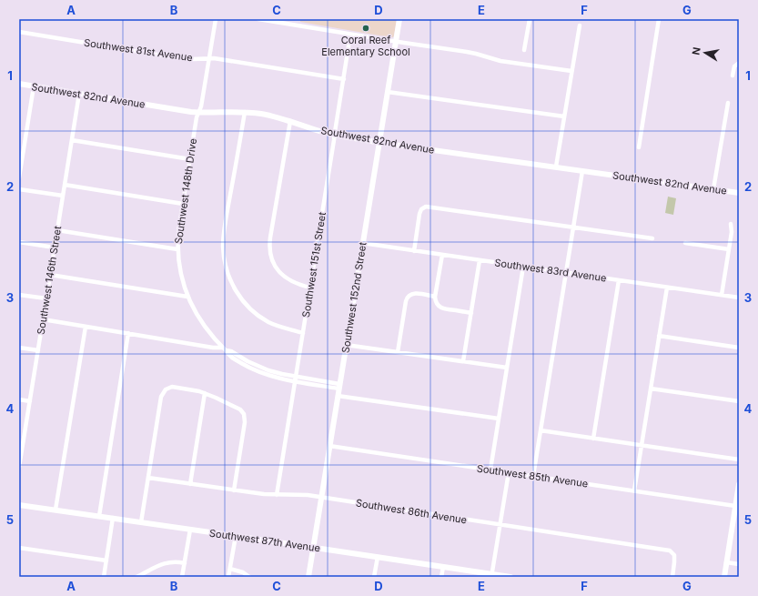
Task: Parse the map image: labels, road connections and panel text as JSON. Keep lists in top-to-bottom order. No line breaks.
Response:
{"streets":{"street":["Southwest 81st Avenue","Southwest 82nd Avenue","Southwest 148th Drive","Southwest 151st Street","Southwest 83rd Avenue","Southwest 146th Street","Southwest 152nd Street","Southwest 85th Avenue","Southwest 86th Avenue","Southwest 87th Avenue"]},"crossings":[["Southwest 81st Avenue","Southwest 148th Drive"],["Southwest 81st Avenue","Southwest 151st Street"],["Southwest 82nd Avenue","Southwest 148th Drive"],["Southwest 82nd Avenue","Southwest 151st Street"],["Southwest 82nd Avenue","Southwest 146th Street"],["Southwest 82nd Avenue","Southwest 152nd Street"],["Southwest 148th Drive","Southwest 151st Street"],["Southwest 148th Drive","Southwest 152nd Street"],["Southwest 151st Street","Southwest 86th Avenue"],["Southwest 83rd Avenue","Southwest 152nd Street"],["Southwest 152nd Street","Southwest 85th Avenue"],["Southwest 152nd Street","Southwest 86th Avenue"],["Southwest 152nd Street","Southwest 87th Avenue"]],"places":["Coral Reef Elementary School"],"north":"left","grid":{"columns":["A","B","C","D","E","F","G"],"rows":["1","2","3","4","5"]}}
